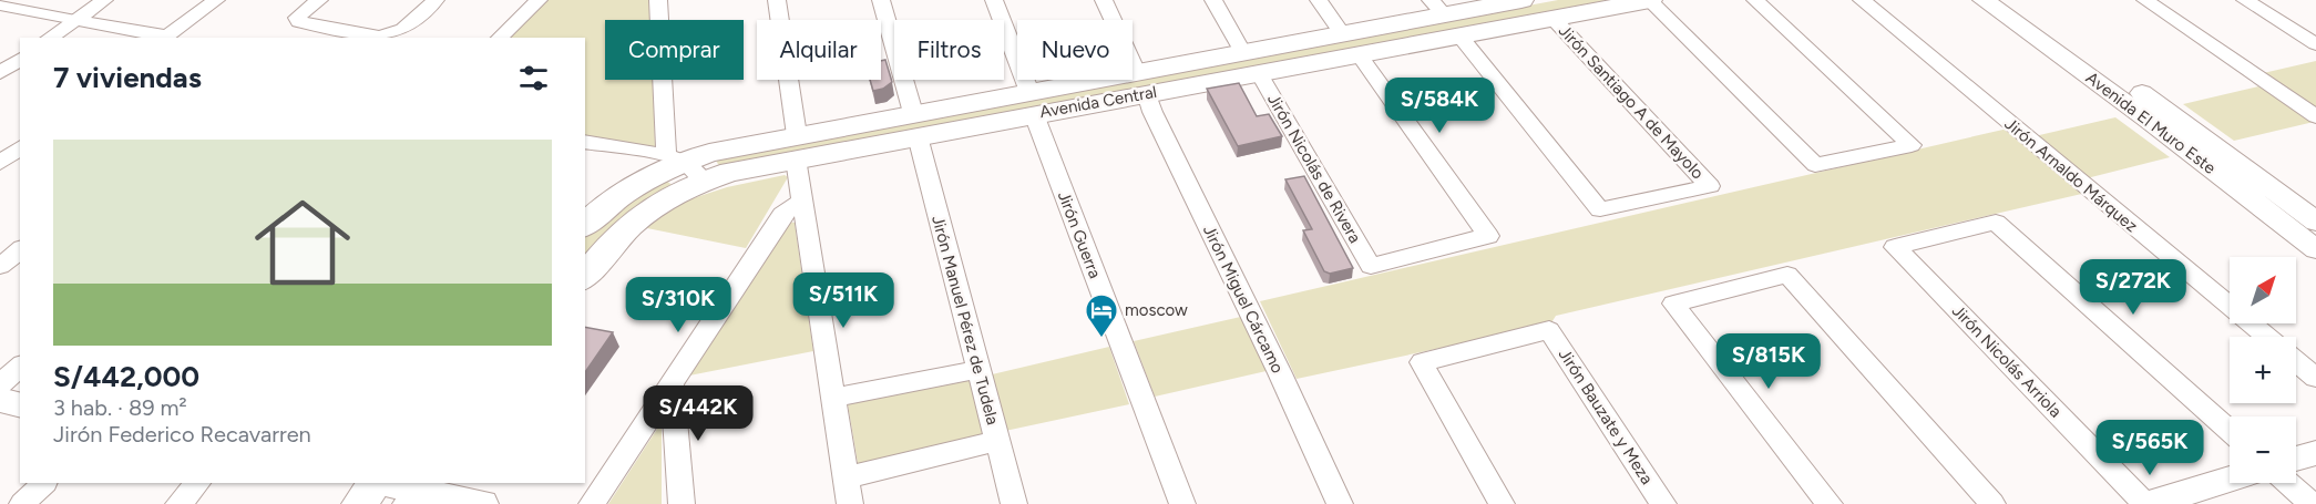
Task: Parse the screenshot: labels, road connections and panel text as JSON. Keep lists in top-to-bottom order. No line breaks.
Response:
{"streets":{"main road":["Avenida Central"],"street":["Jirón Santiago A de Mayolo","Avenida El Muro Este","Jirón Nicolás de Rivera","Jirón Arnaldo Márquez","Jirón Guerra","Jirón Miguel Cárcamo","Jirón Manuel Pérez de Tudela","Jirón Nicolás Arriola","Jirón Bauzate y Meza"]},"crossings":[["Avenida Central","Jirón Santiago A de Mayolo"],["Avenida Central","Jirón Nicolás de Rivera"],["Avenida Central","Jirón Guerra"],["Avenida Central","Jirón Miguel Cárcamo"],["Avenida Central","Jirón Manuel Pérez de Tudela"]],"places":{"hotel":["moscow"]},"north":"top right","page":{"chip":["Comprar","Alquilar","Filtros","Nuevo"],"heading":"7 viviendas","price":["S/584K","S/272K","S/511K","S/310K","S/815K","S/442K","S/565K"],"list":[{"name":"S/442,000","note":"3 hab. · 89 m² · Jirón Federico Recavarren"}],"map_buttons":["+","−"]}}
